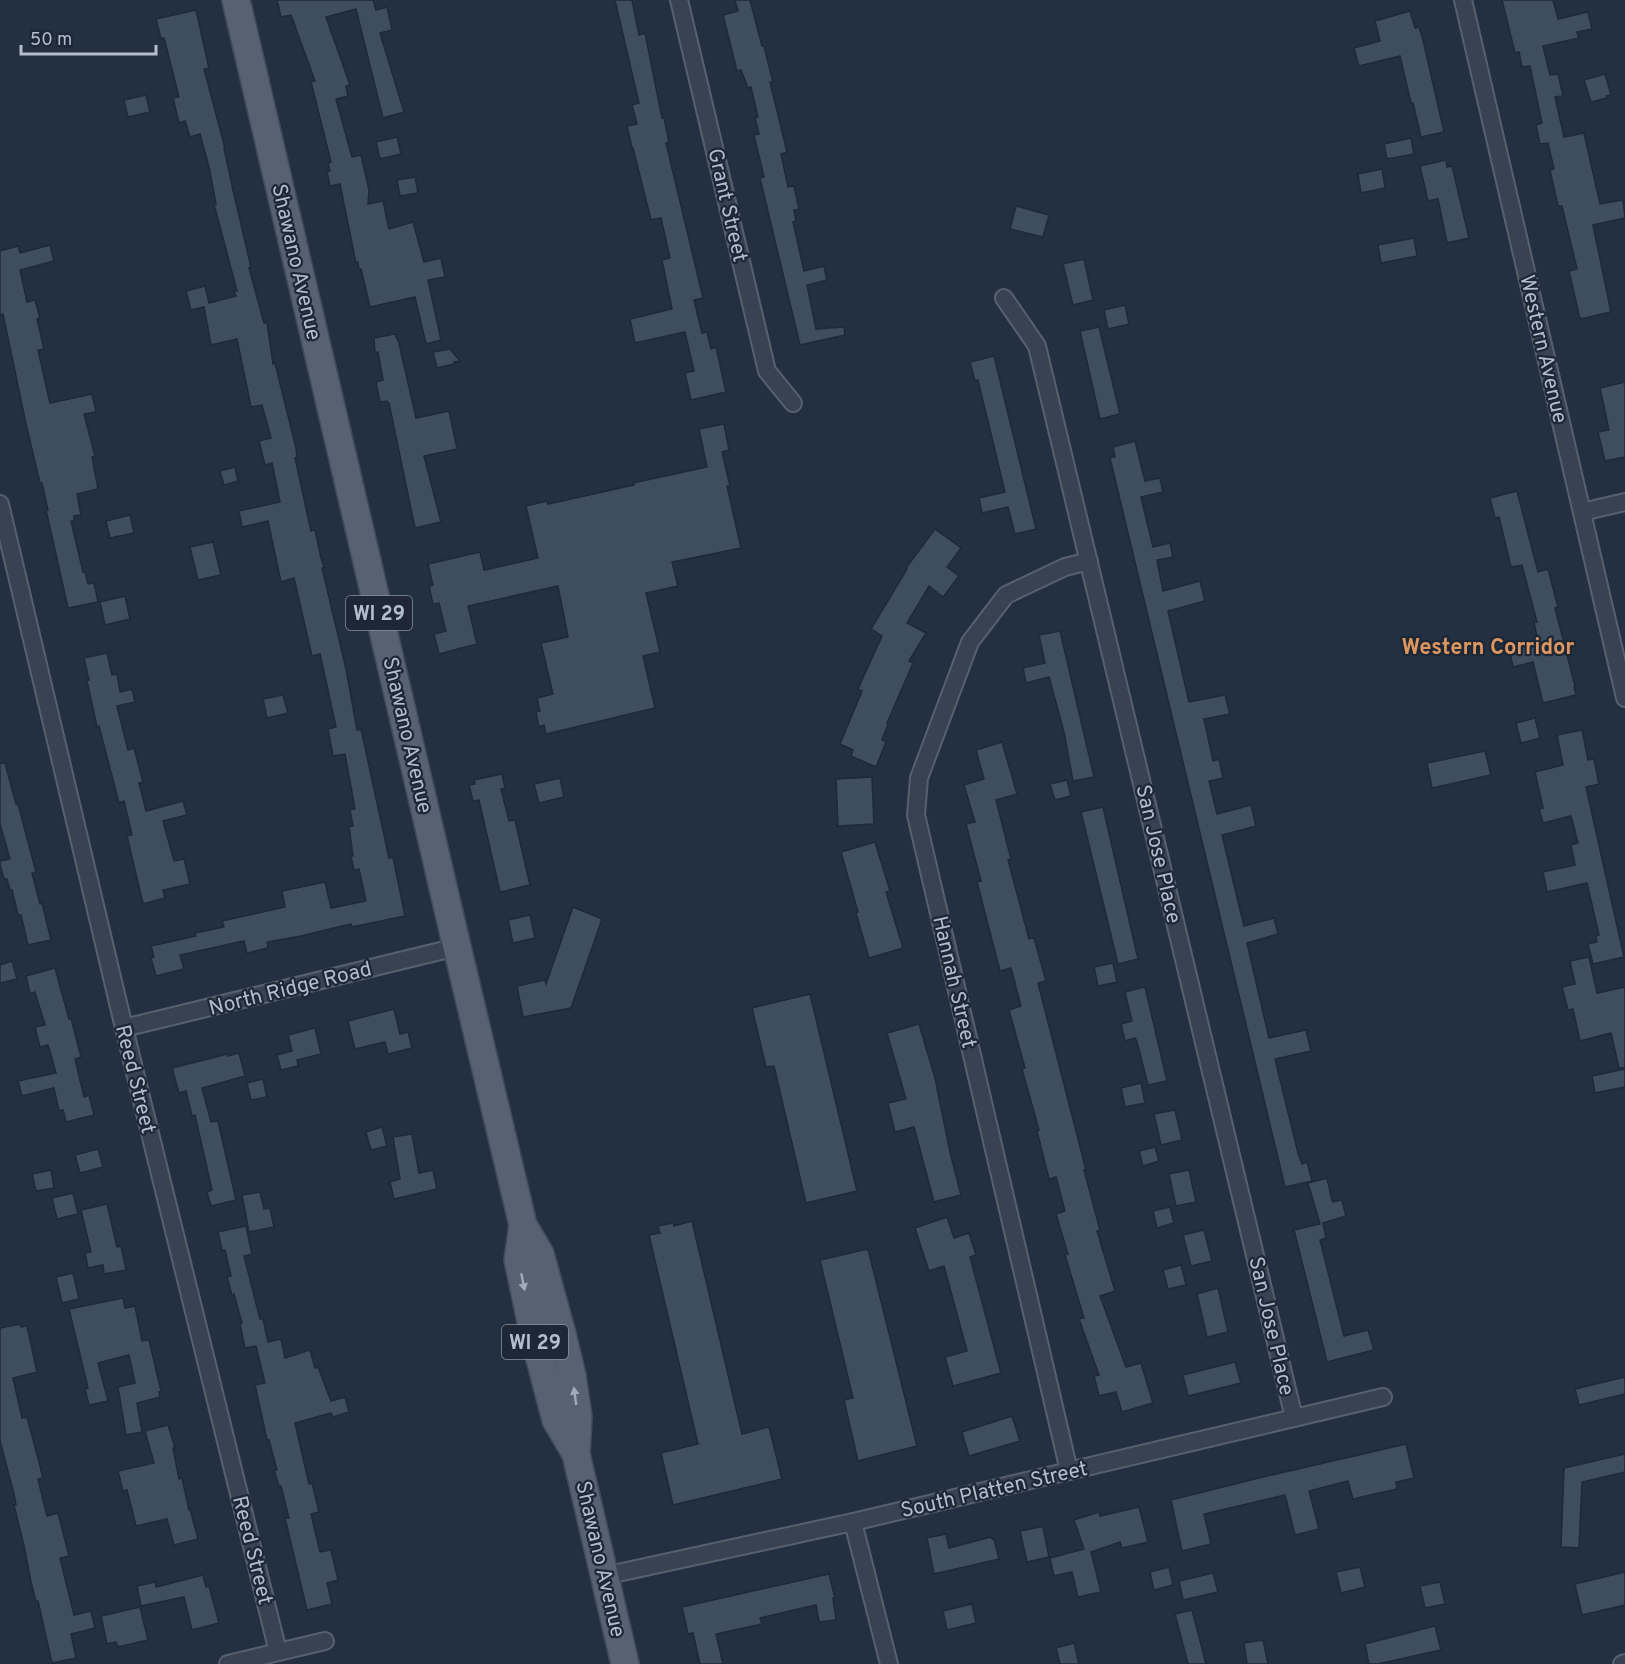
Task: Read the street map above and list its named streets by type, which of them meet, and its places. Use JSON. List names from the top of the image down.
{
  "streets": {
    "main road": ["Shawano Avenue", "WI 29"],
    "street": [
      "Grant Street",
      "Western Avenue",
      "San Jose Place",
      "Hannah Street",
      "North Ridge Road",
      "Reed Street",
      "South Platten Street"
    ]
  },
  "crossings": [
    ["Shawano Avenue", "North Ridge Road"],
    ["Shawano Avenue", "South Platten Street"],
    ["San Jose Place", "Hannah Street"],
    ["San Jose Place", "South Platten Street"],
    ["Hannah Street", "South Platten Street"],
    ["North Ridge Road", "Reed Street"]
  ],
  "districts": ["Western Corridor"],
  "scale_bar": "50 m"
}
